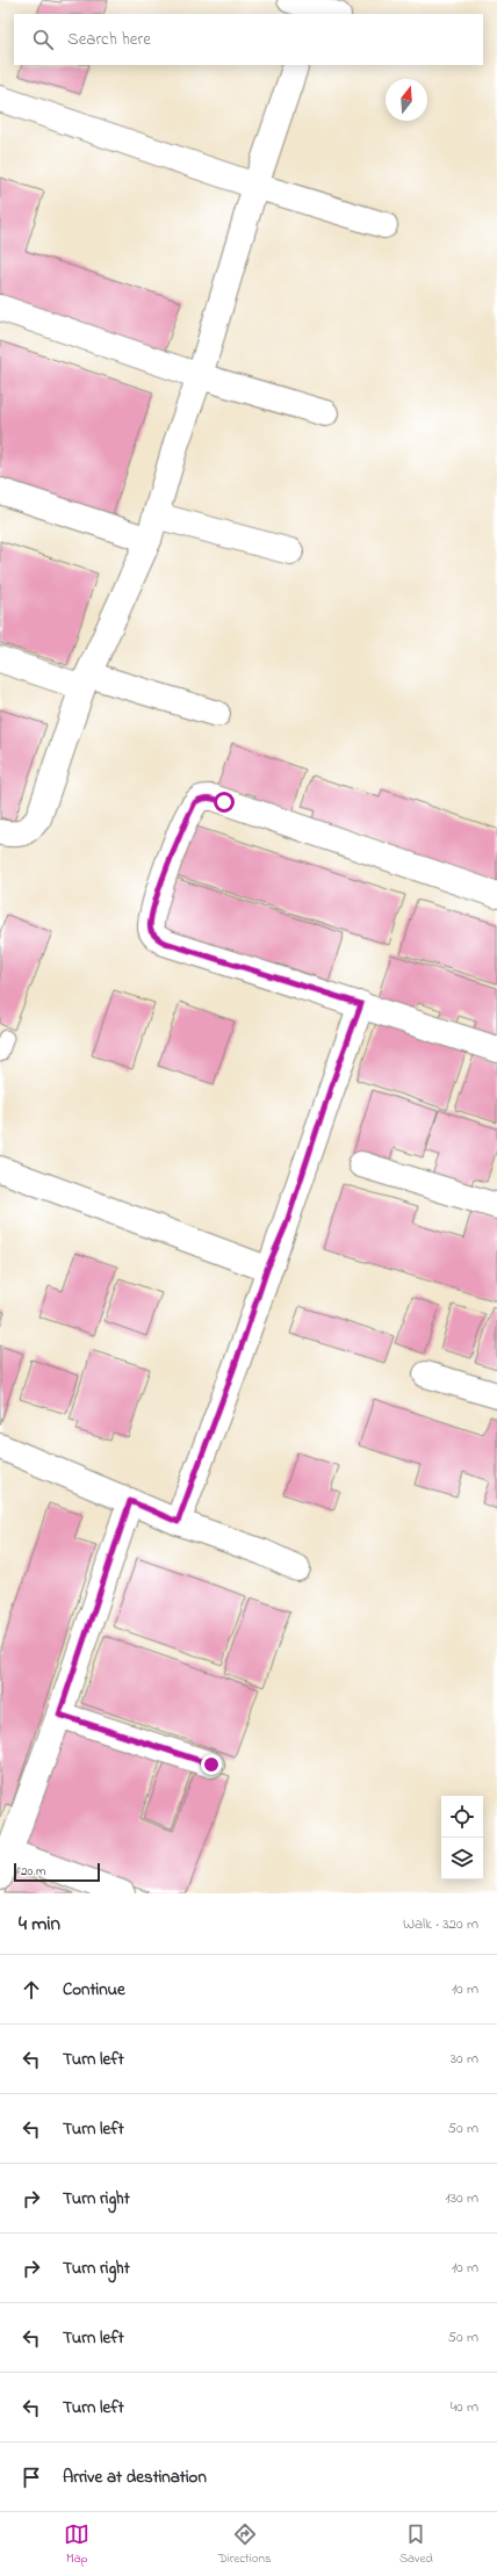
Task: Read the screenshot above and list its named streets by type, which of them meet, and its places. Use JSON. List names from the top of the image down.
{
  "scale_bar": "20 m",
  "north": "top",
  "page": {
    "search": "Search here",
    "scale": "20 m",
    "heading": ["4 min", "Walk · 320 m"],
    "list": [
      ["Continue", "10 m"],
      ["Turn left", "30 m"],
      ["Turn left", "50 m"],
      ["Turn right", "130 m"],
      ["Turn right", "10 m"],
      ["Turn left", "50 m"],
      ["Turn left", "40 m"],
      "Arrive at destination"
    ],
    "nav": ["Map", "Directions", "Saved"]
  }
}
